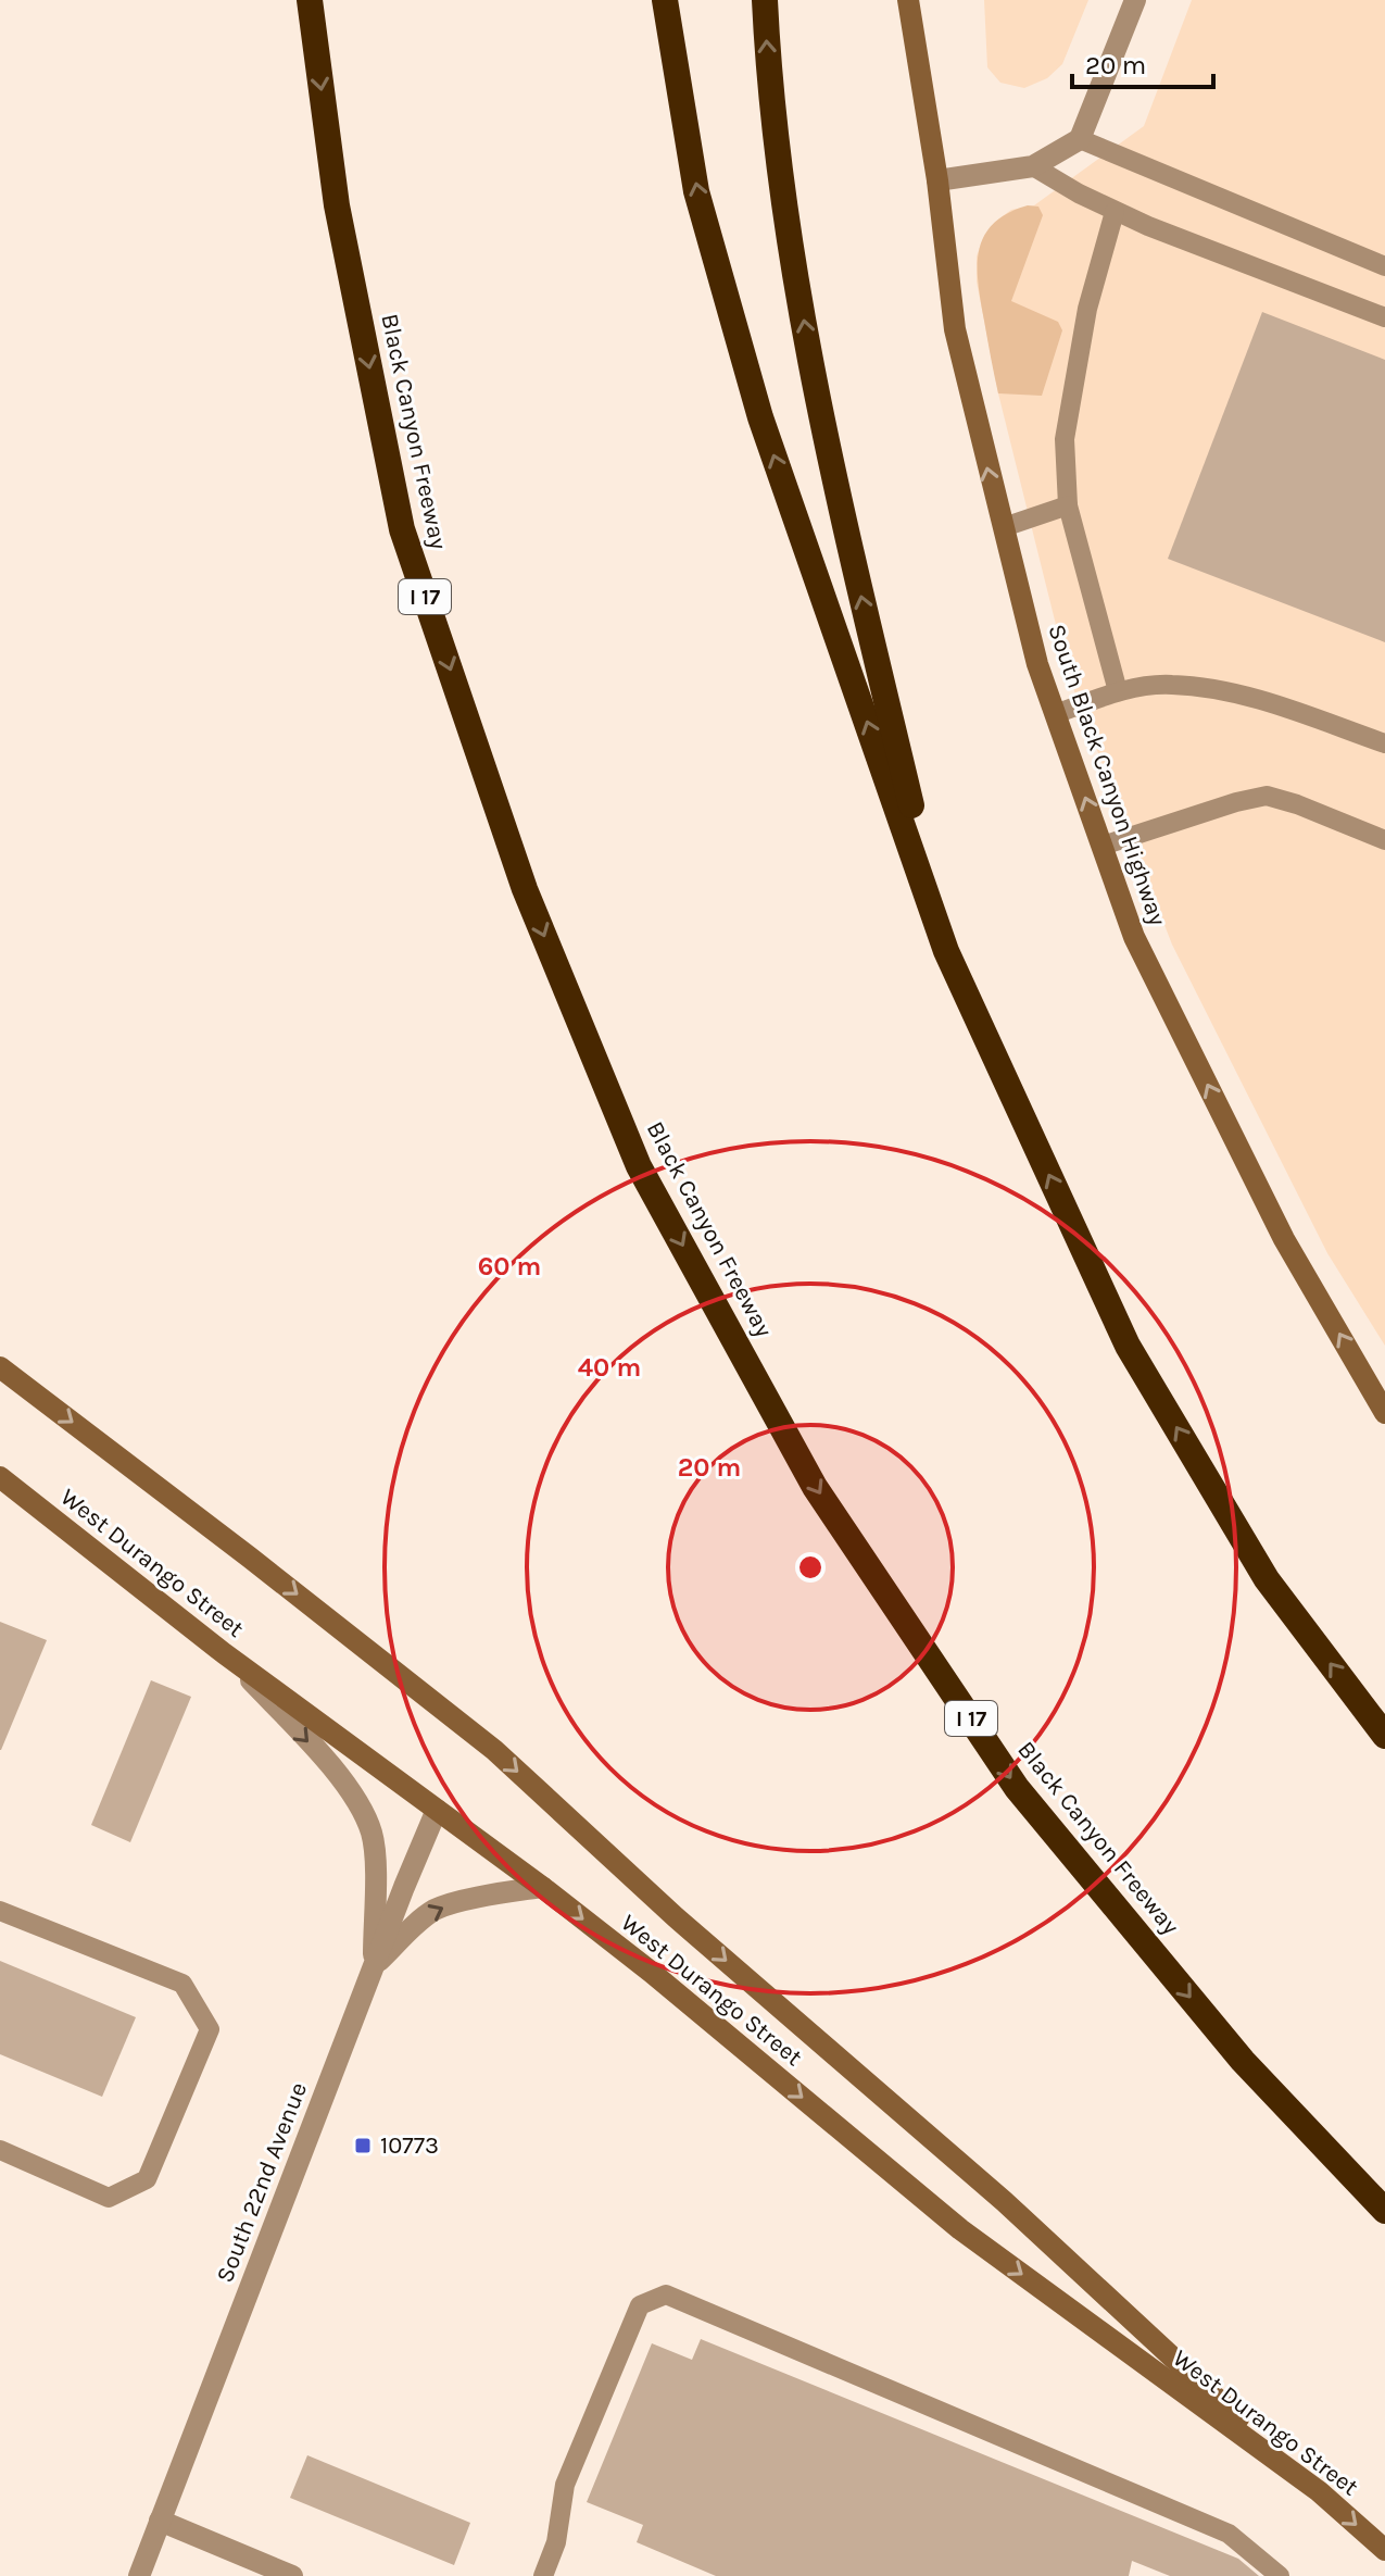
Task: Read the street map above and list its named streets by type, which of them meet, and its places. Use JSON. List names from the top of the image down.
{
  "streets": {
    "highway": ["Black Canyon Freeway", "I 17"],
    "main road": ["South Black Canyon Highway", "West Durango Street"],
    "street": ["South 22nd Avenue"]
  },
  "crossings": [
    ["West Durango Street", "South 22nd Avenue"]
  ],
  "one_way": ["Black Canyon Freeway", "South Black Canyon Highway"],
  "places": {
    "transit": ["10773"]
  },
  "scale_bar": "20 m",
  "rings": ["60 m", "40 m", "20 m"]
}
